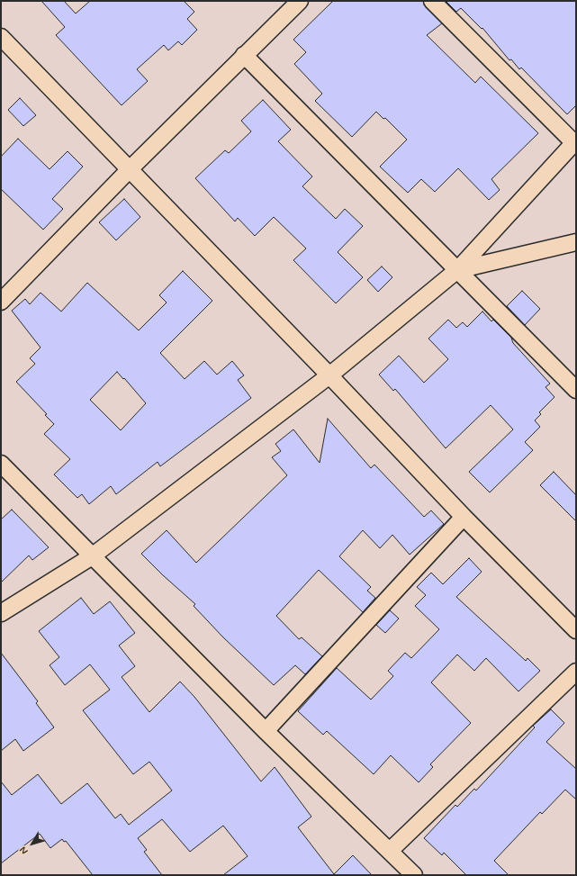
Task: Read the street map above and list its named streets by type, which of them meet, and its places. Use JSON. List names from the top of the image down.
{
  "north": "bottom left"
}
